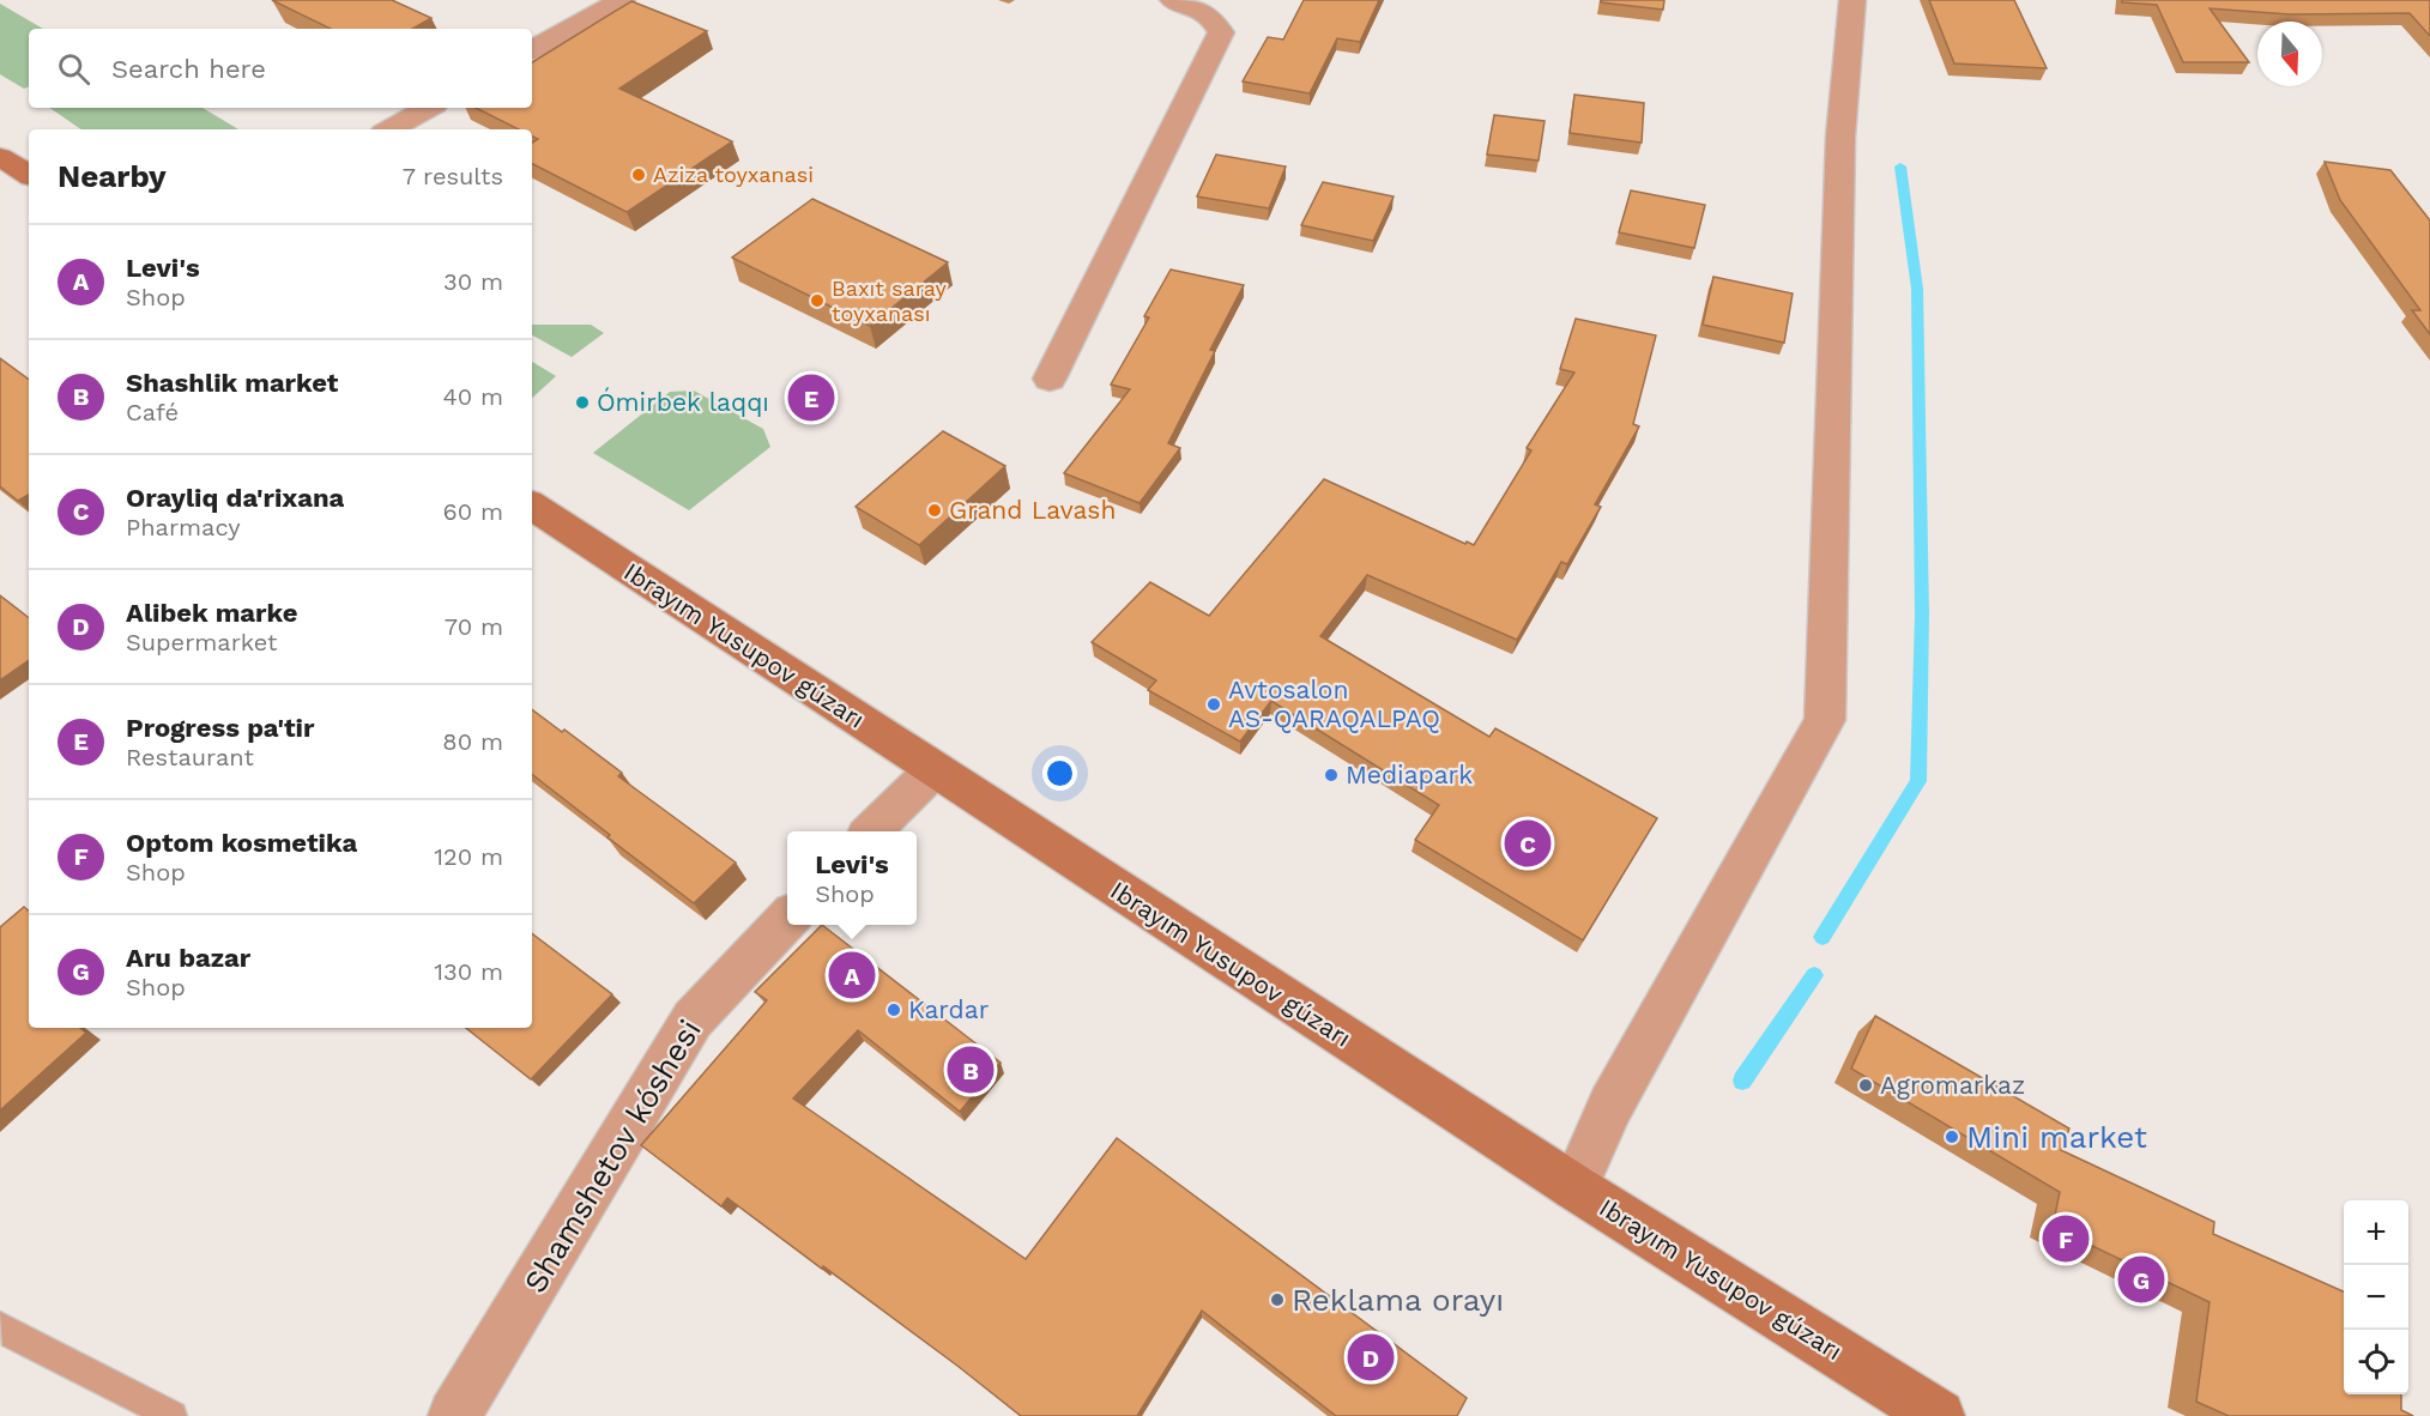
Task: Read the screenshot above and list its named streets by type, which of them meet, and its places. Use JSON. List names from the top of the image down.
{
  "streets": {
    "main road": ["Ibrayım Yusupov gúzarı"],
    "street": ["Shamshetov kóshesi"]
  },
  "places": [
    "Aziza toyxanasi",
    "Baxıt saray toyxanası",
    "Ómirbek laqqı",
    "Grand Lavash",
    "Avtosalon AS-QARAQALPAQ",
    "Mediapark",
    "Kardar",
    "Agromarkaz",
    "Mini market",
    "Reklama orayı"
  ],
  "north": "bottom",
  "page": {
    "search": "Search here",
    "heading": ["Nearby", "7 results"],
    "list": [
      {
        "mark": "A",
        "name": "Levi's",
        "note": "Shop",
        "value": "30 m"
      },
      {
        "mark": "B",
        "name": "Shashlik market",
        "note": "Café",
        "value": "40 m"
      },
      {
        "mark": "C",
        "name": "Orayliq da'rixana",
        "note": "Pharmacy",
        "value": "60 m"
      },
      {
        "mark": "D",
        "name": "Alibek marke",
        "note": "Supermarket",
        "value": "70 m"
      },
      {
        "mark": "E",
        "name": "Progress pa'tir",
        "note": "Restaurant",
        "value": "80 m"
      },
      {
        "mark": "F",
        "name": "Optom kosmetika",
        "note": "Shop",
        "value": "120 m"
      },
      {
        "mark": "G",
        "name": "Aru bazar",
        "note": "Shop",
        "value": "130 m"
      }
    ],
    "pins": [
      "E",
      "C",
      "A",
      "B",
      "F",
      "G",
      "D"
    ],
    "popup": ["Levi's", "Shop"],
    "map_buttons": ["+", "−"]
  }
}
